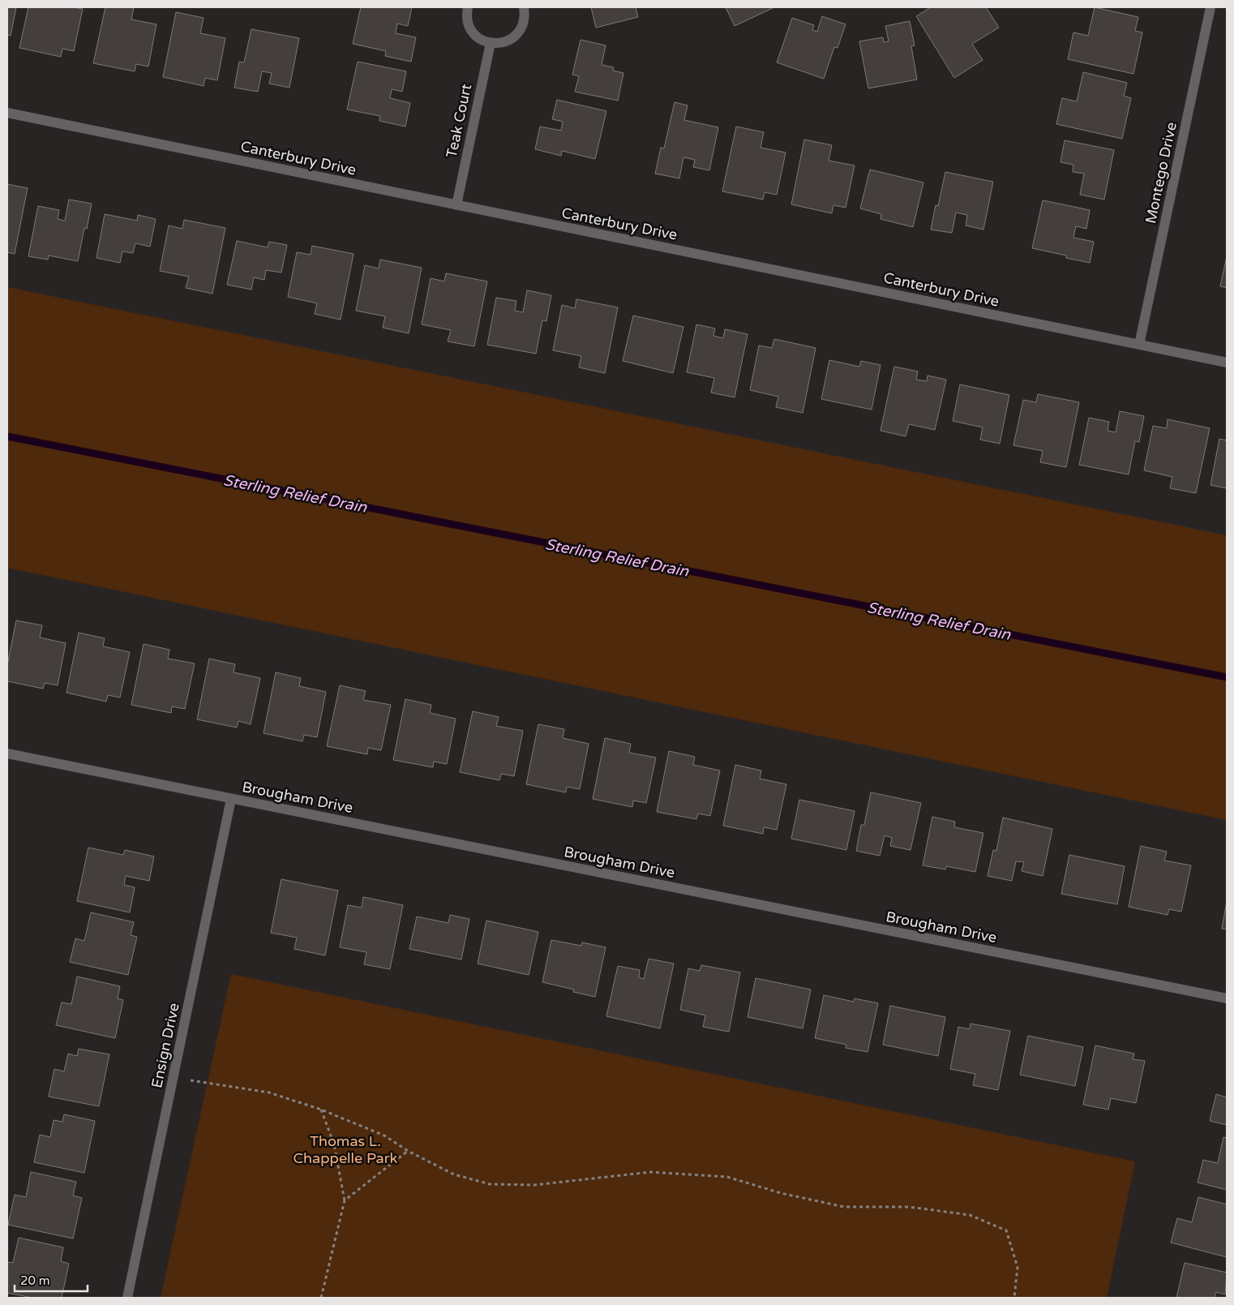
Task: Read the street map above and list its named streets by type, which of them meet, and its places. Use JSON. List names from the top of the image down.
{
  "streets": {
    "street": [
      "Teak Court",
      "Canterbury Drive",
      "Montego Drive",
      "Brougham Drive",
      "Ensign Drive"
    ]
  },
  "crossings": [
    ["Teak Court", "Canterbury Drive"],
    ["Canterbury Drive", "Montego Drive"],
    ["Brougham Drive", "Ensign Drive"]
  ],
  "water": ["Sterling Relief Drain"],
  "parks": ["Thomas L. Chappelle Park"],
  "scale_bar": "20 m"
}
